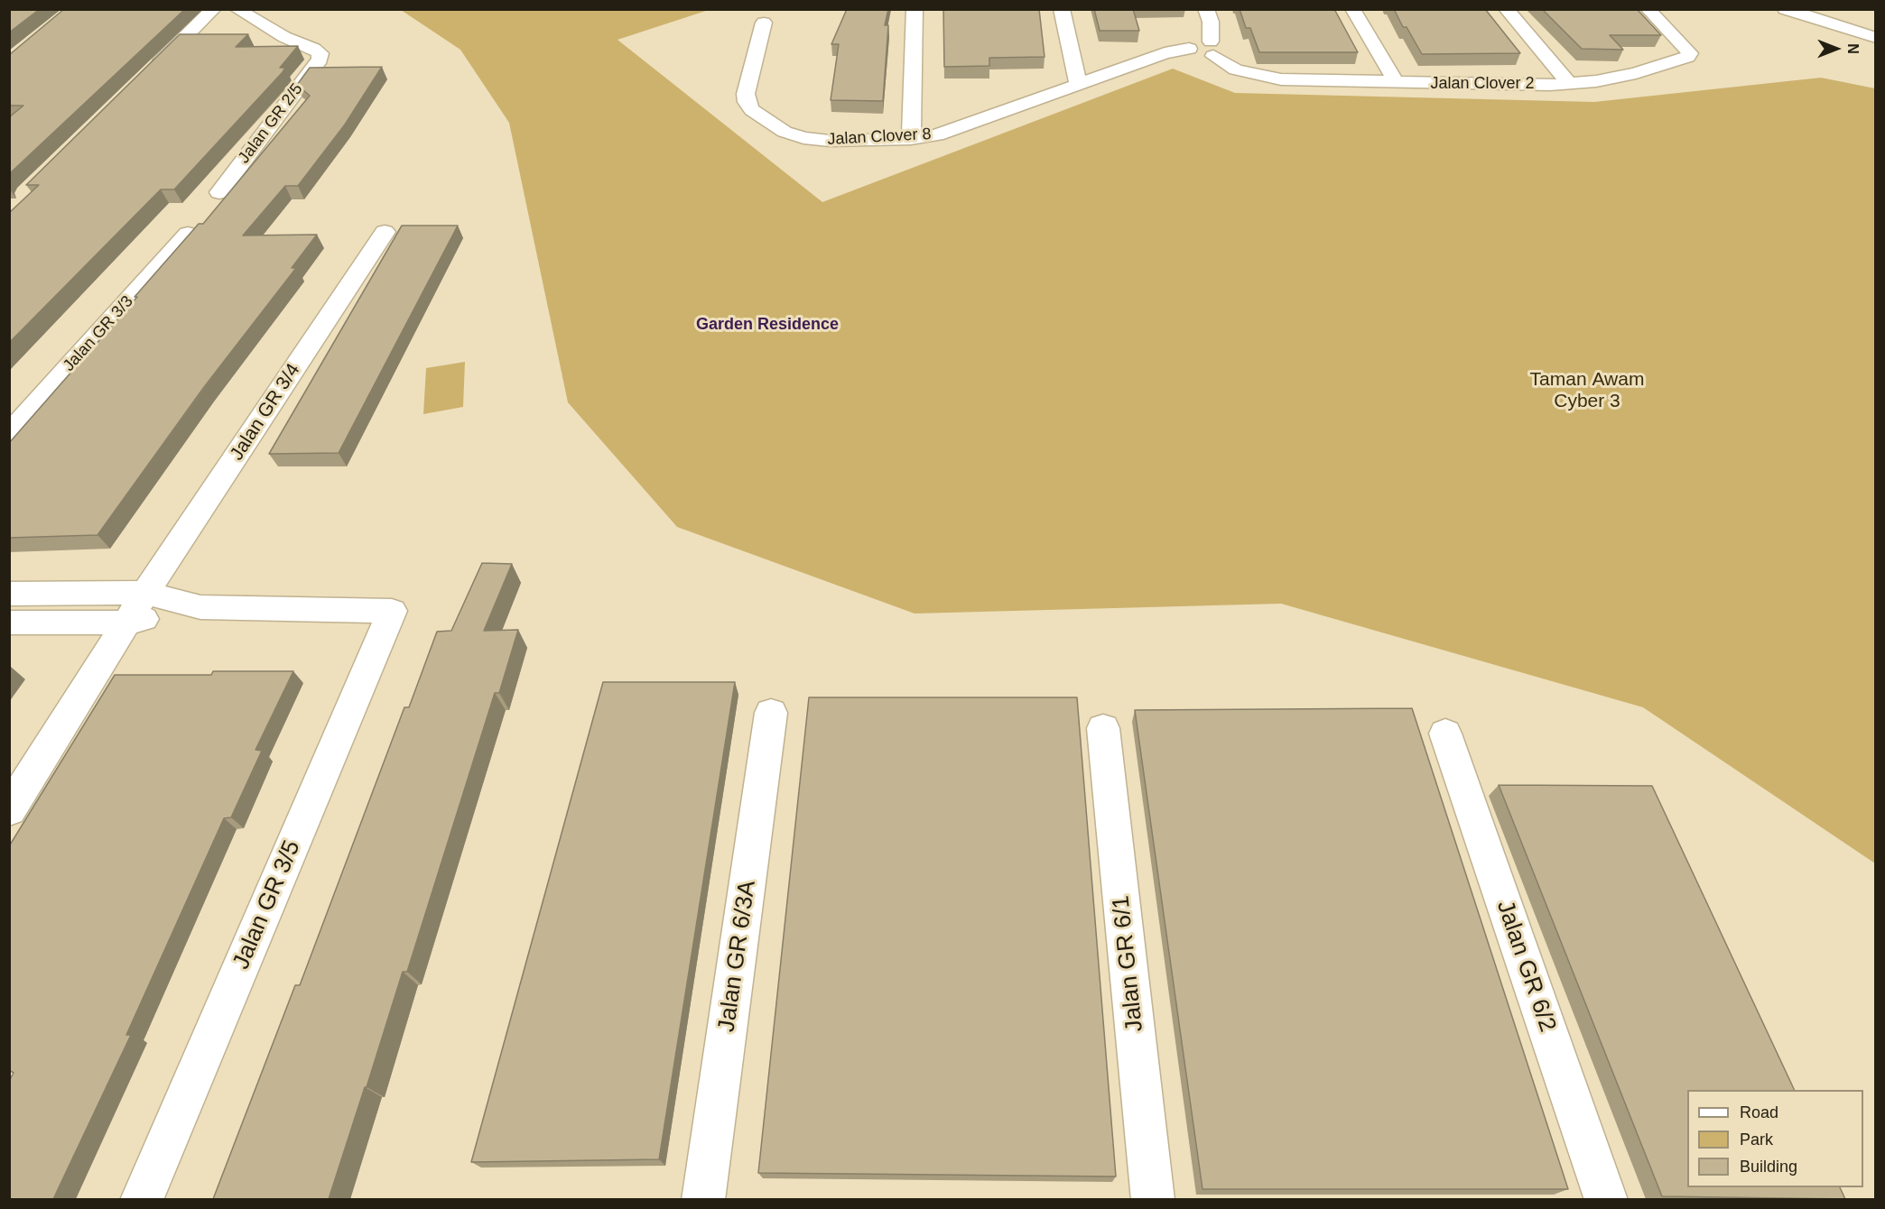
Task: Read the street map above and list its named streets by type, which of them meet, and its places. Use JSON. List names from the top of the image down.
{
  "streets": {
    "street": [
      "Jalan Clover 2",
      "Jalan GR 2/5",
      "Jalan Clover 8",
      "Jalan GR 3/3",
      "Jalan GR 3/4",
      "Jalan GR 3/5",
      "Jalan GR 6/3A",
      "Jalan GR 6/1",
      "Jalan GR 6/2"
    ]
  },
  "crossings": [
    ["Jalan Clover 2", "Jalan Clover 8"]
  ],
  "districts": ["Garden Residence"],
  "parks": ["Taman Awam Cyber 3"],
  "legend": ["Road", "Park", "Building"],
  "north": "right"
}
